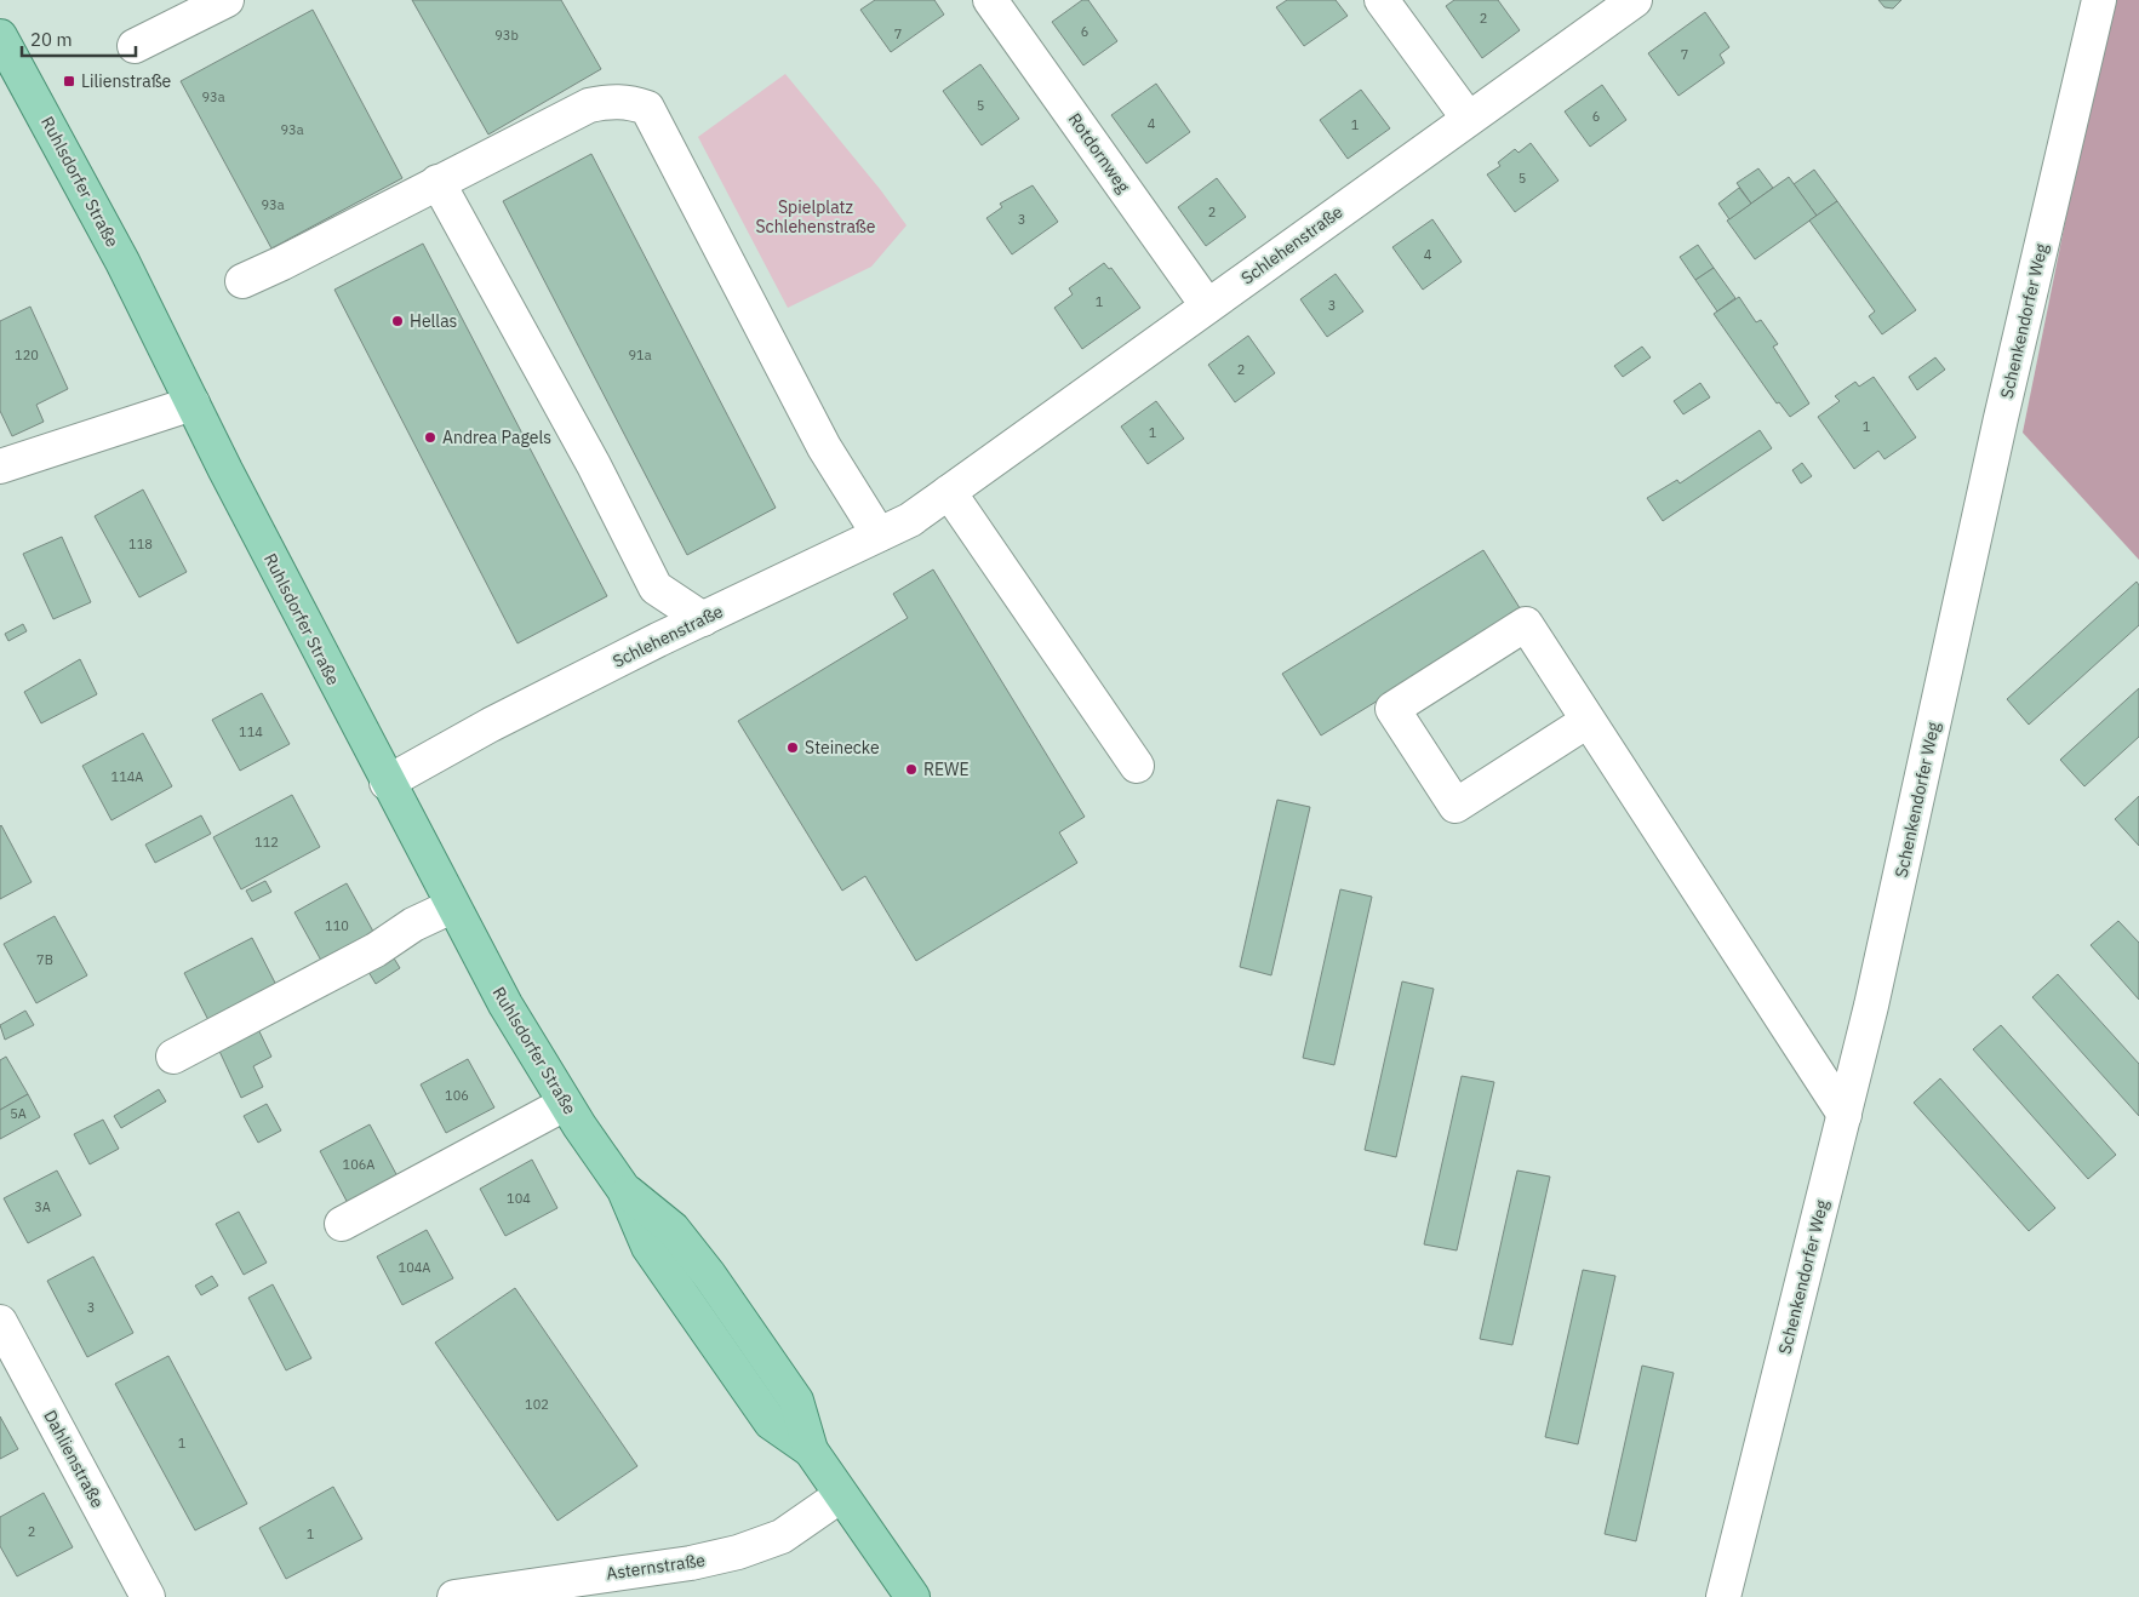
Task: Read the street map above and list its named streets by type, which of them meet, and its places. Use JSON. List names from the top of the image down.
{
  "streets": {
    "main road": ["Ruhlsdorfer Straße"],
    "street": [
      "Rotdornweg",
      "Schlehenstraße",
      "Schenkendorfer Weg",
      "Dahlienstraße",
      "Asternstraße"
    ]
  },
  "crossings": [
    ["Rotdornweg", "Schlehenstraße"],
    ["Ruhlsdorfer Straße", "Schlehenstraße"],
    ["Ruhlsdorfer Straße", "Asternstraße"]
  ],
  "parks": ["Spielplatz Schlehenstraße"],
  "places": {
    "transit": ["Lilienstraße"],
    "other": [
      "Hellas",
      "Andrea Pagels",
      "Steinecke",
      "REWE"
    ]
  },
  "house_numbers": [
    "2",
    "6",
    "7",
    "93b",
    "7",
    "93a",
    "5",
    "6",
    "4",
    "1",
    "93a",
    "5",
    "93a",
    "2",
    "3",
    "4",
    "1",
    "3",
    "120",
    "91a",
    "2",
    "1",
    "1",
    "118",
    "114",
    "114A",
    "112",
    "110",
    "7B",
    "106",
    "5A",
    "106A",
    "104",
    "3A",
    "104A",
    "3",
    "102",
    "1",
    "2",
    "1"
  ],
  "scale_bar": "20 m"
}
